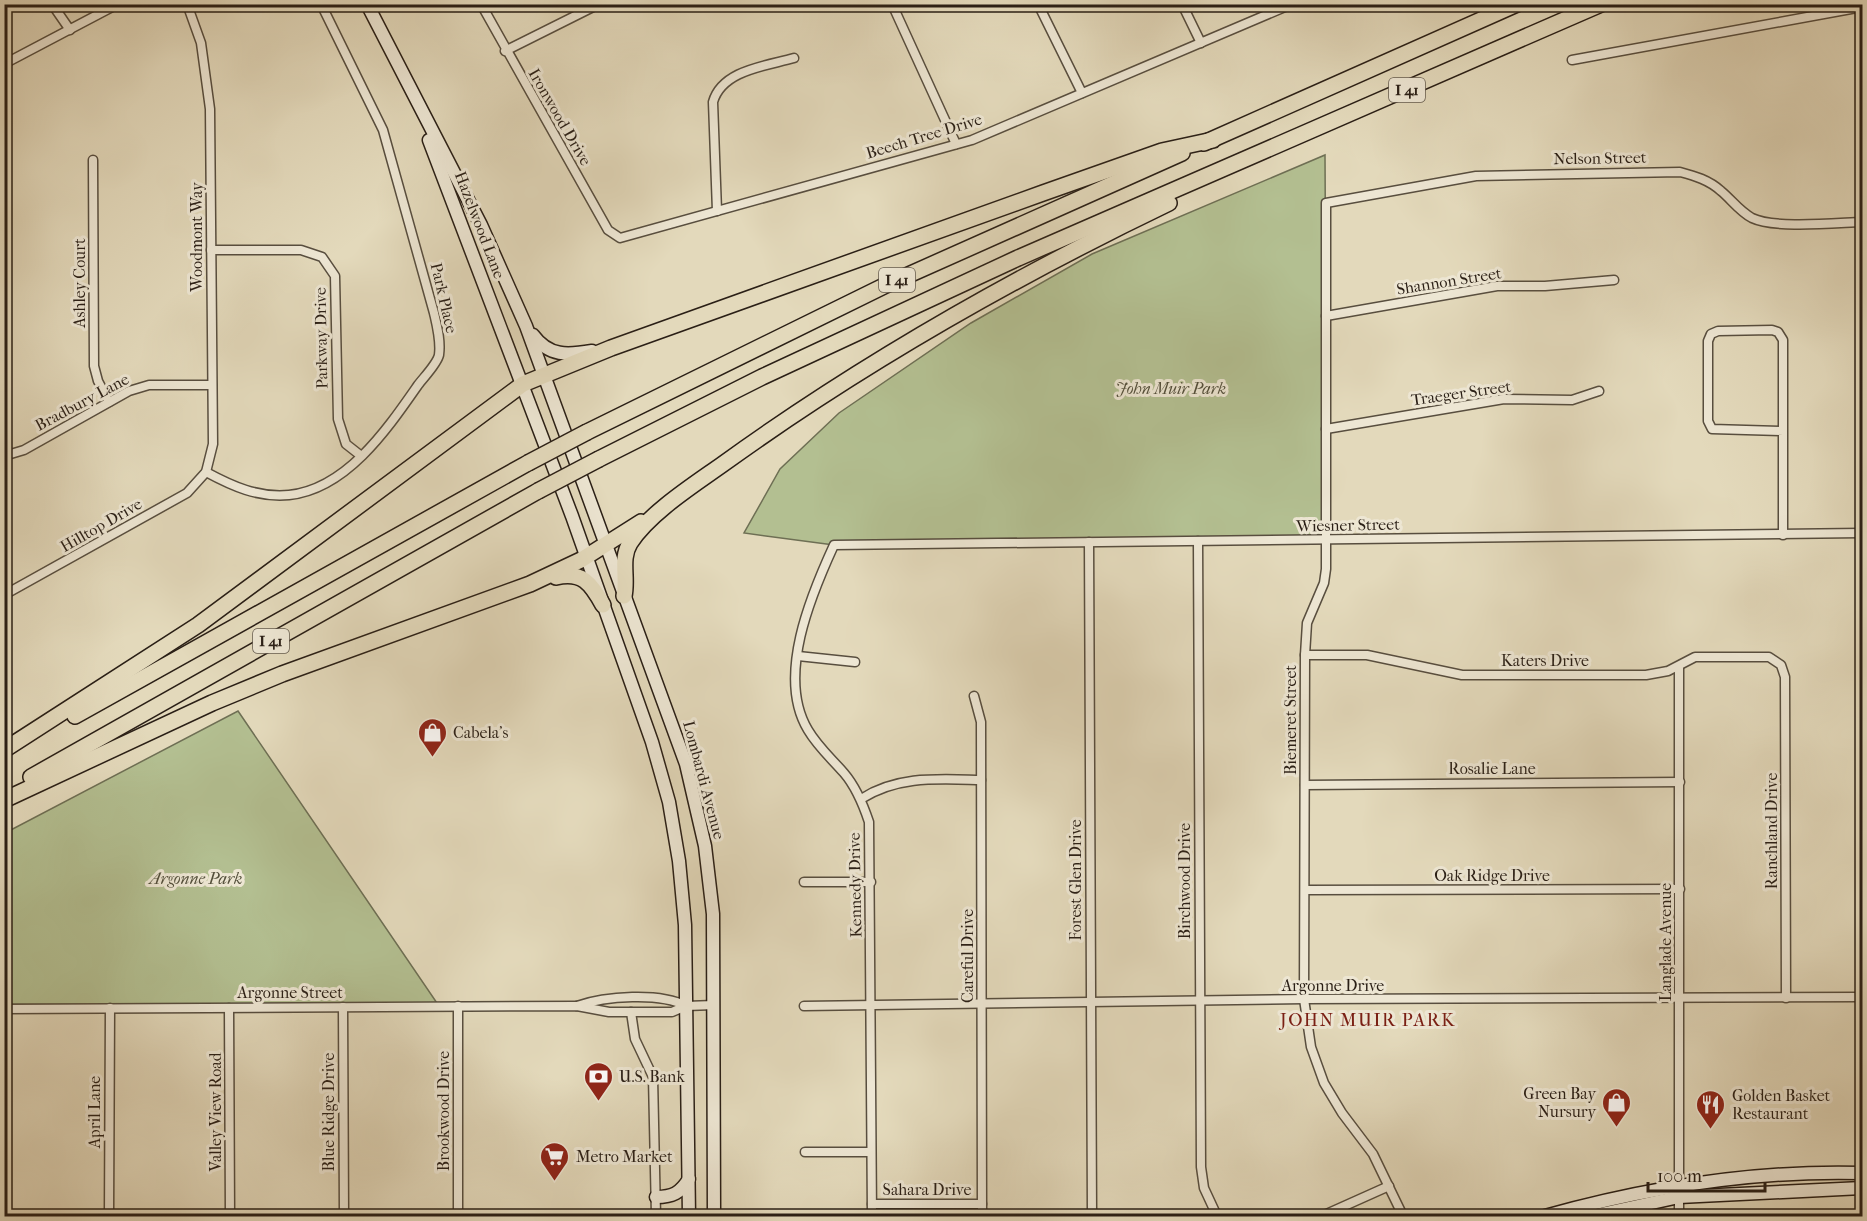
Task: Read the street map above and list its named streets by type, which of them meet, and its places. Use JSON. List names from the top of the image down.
{
  "streets": {
    "highway": ["I 41"],
    "main road": ["Hazelwood Lane", "Lombardi Avenue"],
    "street": [
      "Ironwood Drive",
      "Beech Tree Drive",
      "Nelson Street",
      "Woodmont Way",
      "Shannon Street",
      "Ashley Court",
      "Park Place",
      "Parkway Drive",
      "Traeger Street",
      "Bradbury Lane",
      "Hilltop Drive",
      "Wiesner Street",
      "Katers Drive",
      "Biemeret Street",
      "Rosalie Lane",
      "Ranchland Drive",
      "Oak Ridge Drive",
      "Forest Glen Drive",
      "Birchwood Drive",
      "Kennedy Drive",
      "Langlade Avenue",
      "Careful Drive",
      "Argonne Drive",
      "Argonne Street",
      "Brookwood Drive",
      "April Lane",
      "Valley View Road",
      "Blue Ridge Drive",
      "Sahara Drive"
    ]
  },
  "crossings": [
    ["Ironwood Drive", "Beech Tree Drive"],
    ["Nelson Street", "Biemeret Street"],
    ["Hazelwood Lane", "Lombardi Avenue"],
    ["Woodmont Way", "Park Place"],
    ["Woodmont Way", "Parkway Drive"],
    ["Woodmont Way", "Bradbury Lane"],
    ["Woodmont Way", "Hilltop Drive"],
    ["Shannon Street", "Biemeret Street"],
    ["Ashley Court", "Bradbury Lane"],
    ["Park Place", "Parkway Drive"],
    ["Park Place", "Hilltop Drive"],
    ["Traeger Street", "Biemeret Street"],
    ["Wiesner Street", "Biemeret Street"],
    ["Wiesner Street", "Forest Glen Drive"],
    ["Wiesner Street", "Birchwood Drive"],
    ["Wiesner Street", "Kennedy Drive"],
    ["Katers Drive", "Biemeret Street"],
    ["Katers Drive", "Ranchland Drive"],
    ["Katers Drive", "Langlade Avenue"],
    ["Biemeret Street", "Rosalie Lane"],
    ["Biemeret Street", "Oak Ridge Drive"],
    ["Biemeret Street", "Argonne Drive"],
    ["Rosalie Lane", "Langlade Avenue"],
    ["Lombardi Avenue", "Argonne Street"],
    ["Ranchland Drive", "Argonne Drive"],
    ["Oak Ridge Drive", "Langlade Avenue"],
    ["Forest Glen Drive", "Argonne Drive"],
    ["Birchwood Drive", "Argonne Drive"],
    ["Kennedy Drive", "Argonne Drive"],
    ["Kennedy Drive", "Sahara Drive"],
    ["Langlade Avenue", "Argonne Drive"],
    ["Careful Drive", "Argonne Drive"],
    ["Careful Drive", "Sahara Drive"],
    ["Argonne Street", "Brookwood Drive"],
    ["Argonne Street", "April Lane"],
    ["Argonne Street", "Valley View Road"],
    ["Argonne Street", "Blue Ridge Drive"]
  ],
  "districts": ["JOHN MUIR PARK"],
  "parks": ["John Muir Park", "Argonne Park"],
  "places": {
    "shop": ["Cabela's", "Green Bay Nursury"],
    "bank": ["U.S. Bank"],
    "restaurant": ["Golden Basket Restaurant"],
    "supermarket": ["Metro Market"]
  },
  "scale_bar": "100 m"
}
